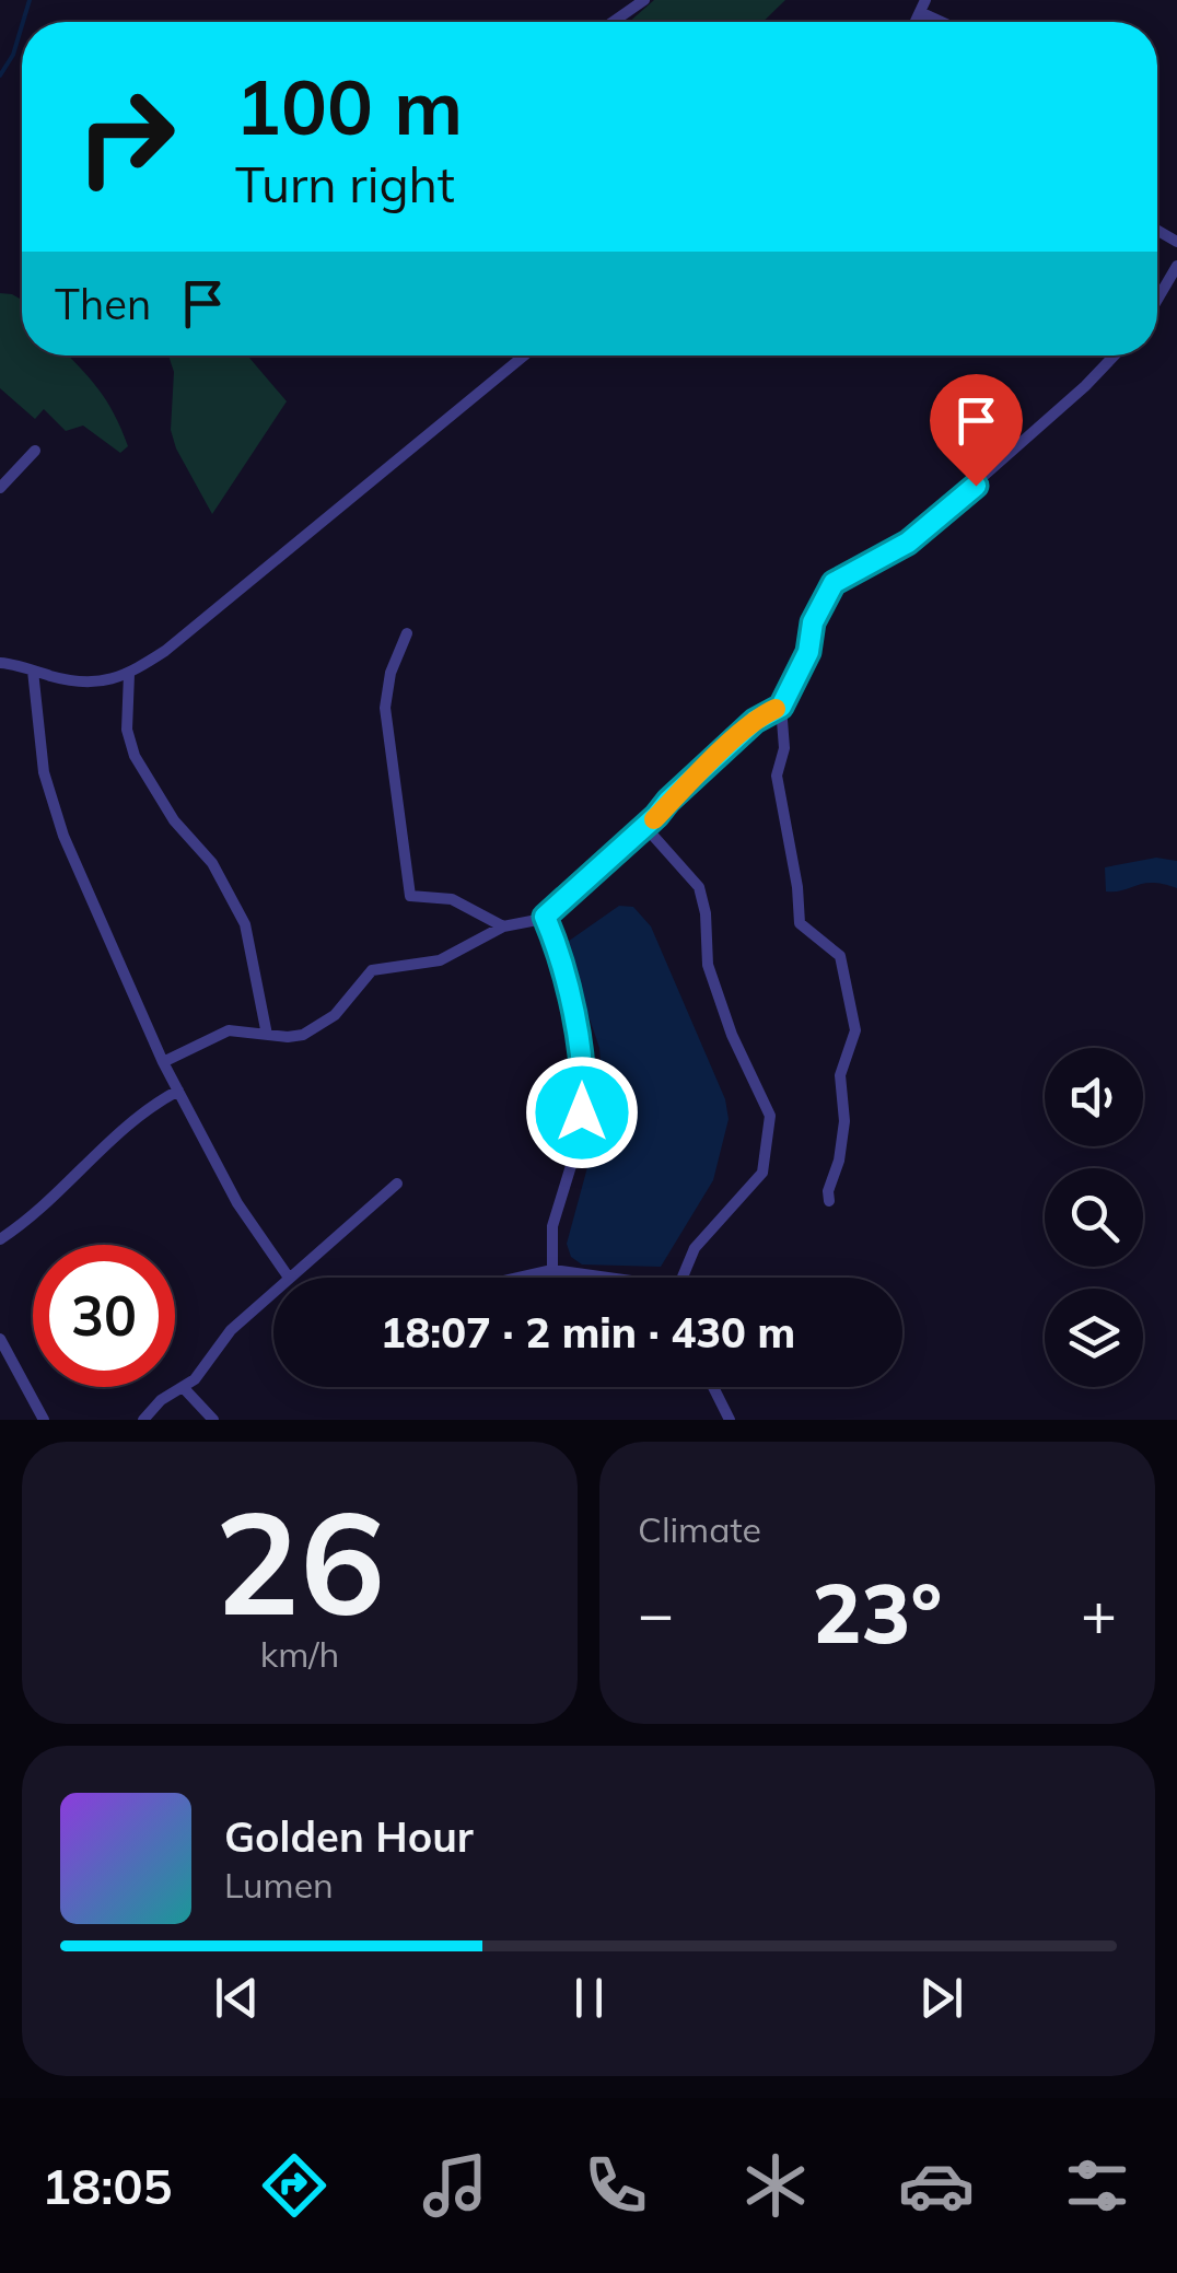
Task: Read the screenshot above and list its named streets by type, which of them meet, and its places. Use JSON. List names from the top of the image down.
{
  "page": {
    "turn": ["100 m", "Turn right"],
    "then": "Then",
    "limit": "30",
    "trip": "18:07 · 2 min · 430 m",
    "tile": [
      ["26", "km/h"],
      "Climate"
    ],
    "heat": ["−", "23°", "+"],
    "song": ["Golden Hour", "Lumen"],
    "tabs": "18:05"
  }
}
